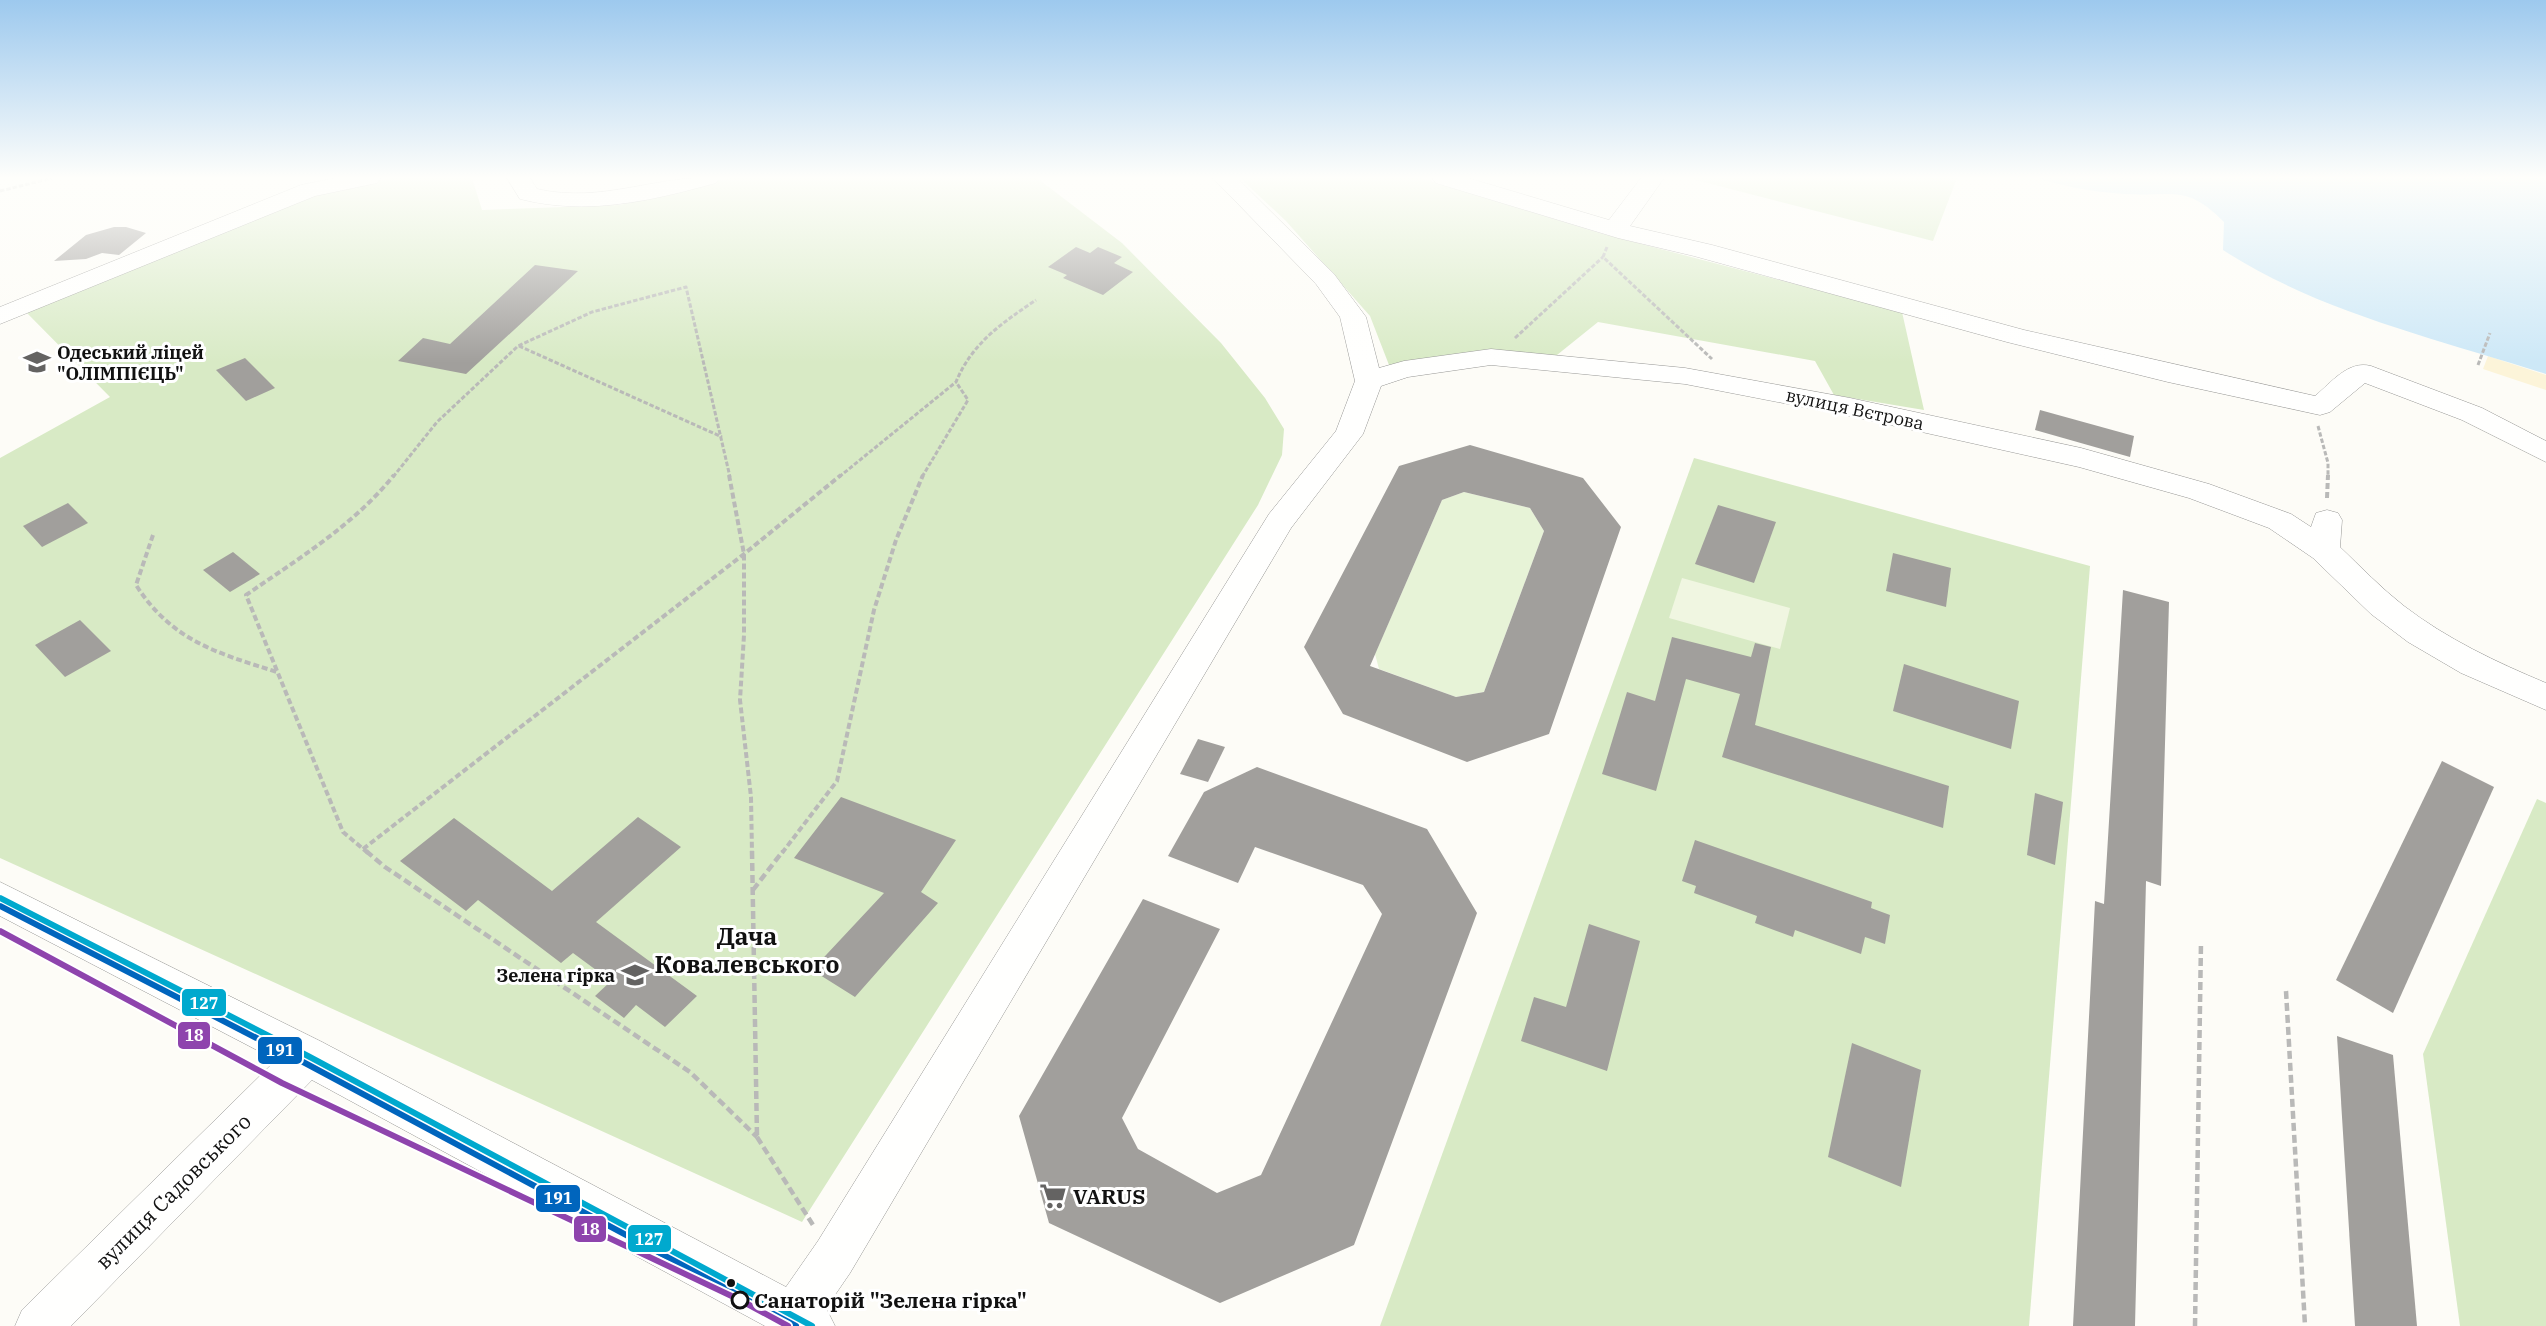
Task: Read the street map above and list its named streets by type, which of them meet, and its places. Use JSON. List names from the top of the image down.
{
  "streets": {
    "street": ["вулиця Вєтрова", "вулиця Садовського"]
  },
  "districts": ["Дача Ковалевського"],
  "places": {
    "school or university": ["Одеський ліцей \"ОЛІМПІЄЦЬ\"", "Зелена гірка"],
    "supermarket": ["VARUS"],
    "other": ["Санаторій \"Зелена гірка\""]
  },
  "lines": ["transit line 127", "transit line 191", "transit line 18"]
}
